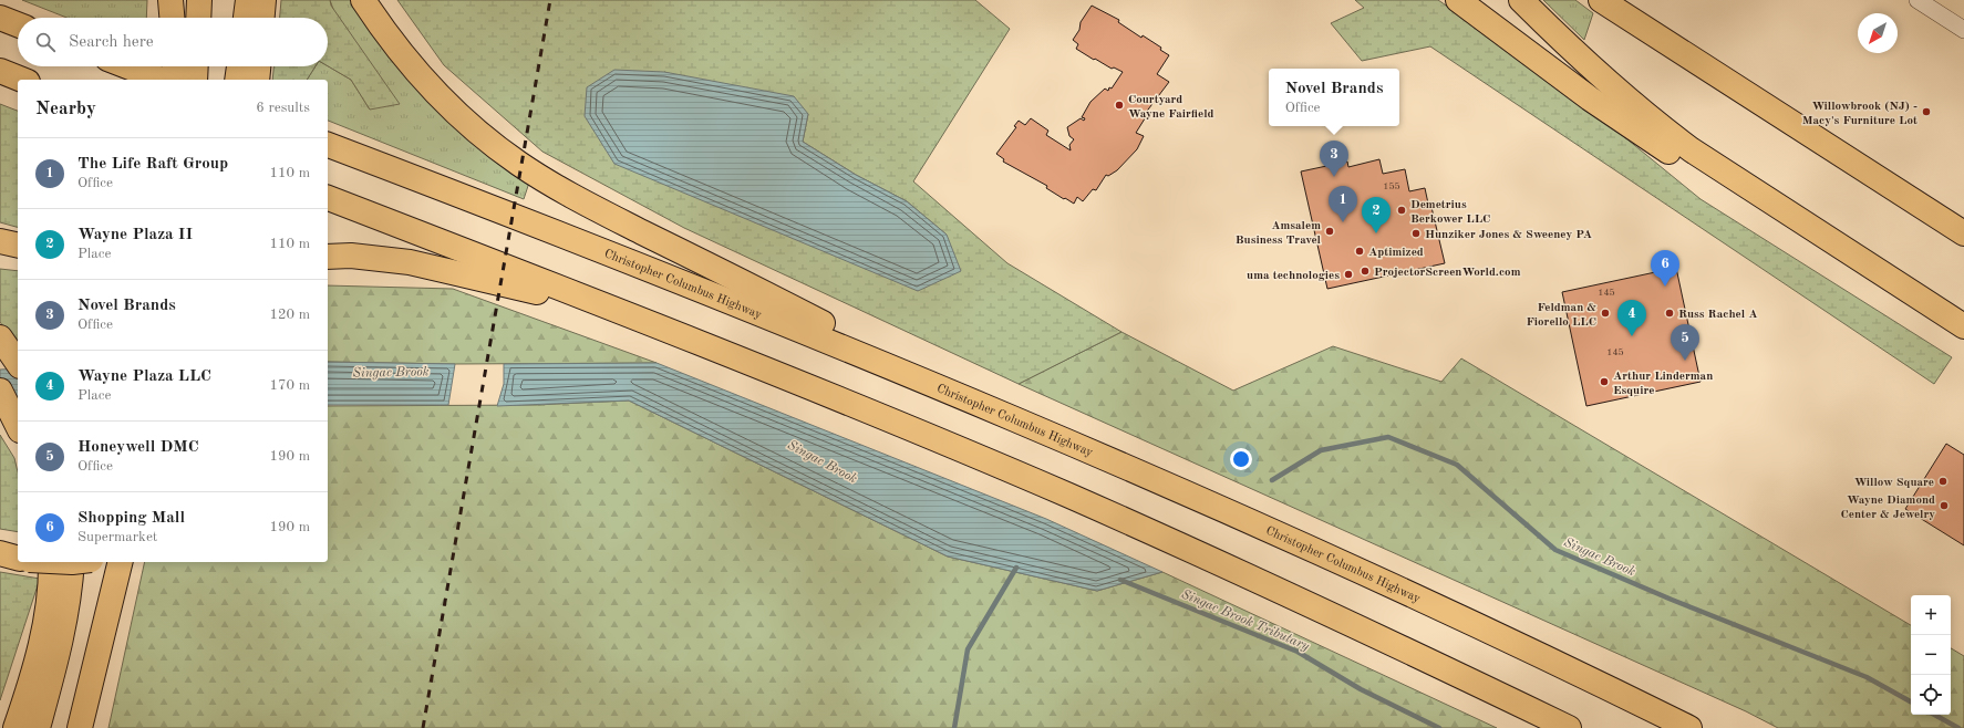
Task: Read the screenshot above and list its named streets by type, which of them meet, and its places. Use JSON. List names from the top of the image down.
{
  "streets": {
    "main road": ["Christopher Columbus Highway"]
  },
  "water": ["Singac Brook", "Singac Brook Tributary"],
  "places": [
    "Courtyard Wayne Fairfield",
    "Willowbrook (NJ) - Macy's Furniture Lot",
    "Demetrius Berkower LLC",
    "Amsalem Business Travel",
    "Hunziker Jones & Sweeney PA",
    "Aptimized",
    "ProjectorScreenWorld.com",
    "uma technologies",
    "Feldman & Fiorello LLC",
    "Russ Rachel A",
    "Arthur Linderman Esquire",
    "Willow Square",
    "Wayne Diamond Center & Jewelry"
  ],
  "house_numbers": ["155", "145", "145"],
  "north": "bottom left",
  "page": {
    "search": "Search here",
    "popup": ["Novel Brands", "Office"],
    "heading": ["Nearby", "6 results"],
    "list": [
      {
        "mark": "1",
        "name": "The Life Raft Group",
        "note": "Office",
        "value": "110 m"
      },
      {
        "mark": "2",
        "name": "Wayne Plaza II",
        "note": "Place",
        "value": "110 m"
      },
      {
        "mark": "3",
        "name": "Novel Brands",
        "note": "Office",
        "value": "120 m"
      },
      {
        "mark": "4",
        "name": "Wayne Plaza LLC",
        "note": "Place",
        "value": "170 m"
      },
      {
        "mark": "5",
        "name": "Honeywell DMC",
        "note": "Office",
        "value": "190 m"
      },
      {
        "mark": "6",
        "name": "Shopping Mall",
        "note": "Supermarket",
        "value": "190 m"
      }
    ],
    "pins": [
      "3",
      "1",
      "2",
      "6",
      "4",
      "5"
    ],
    "map_buttons": ["+", "−"]
  }
}
